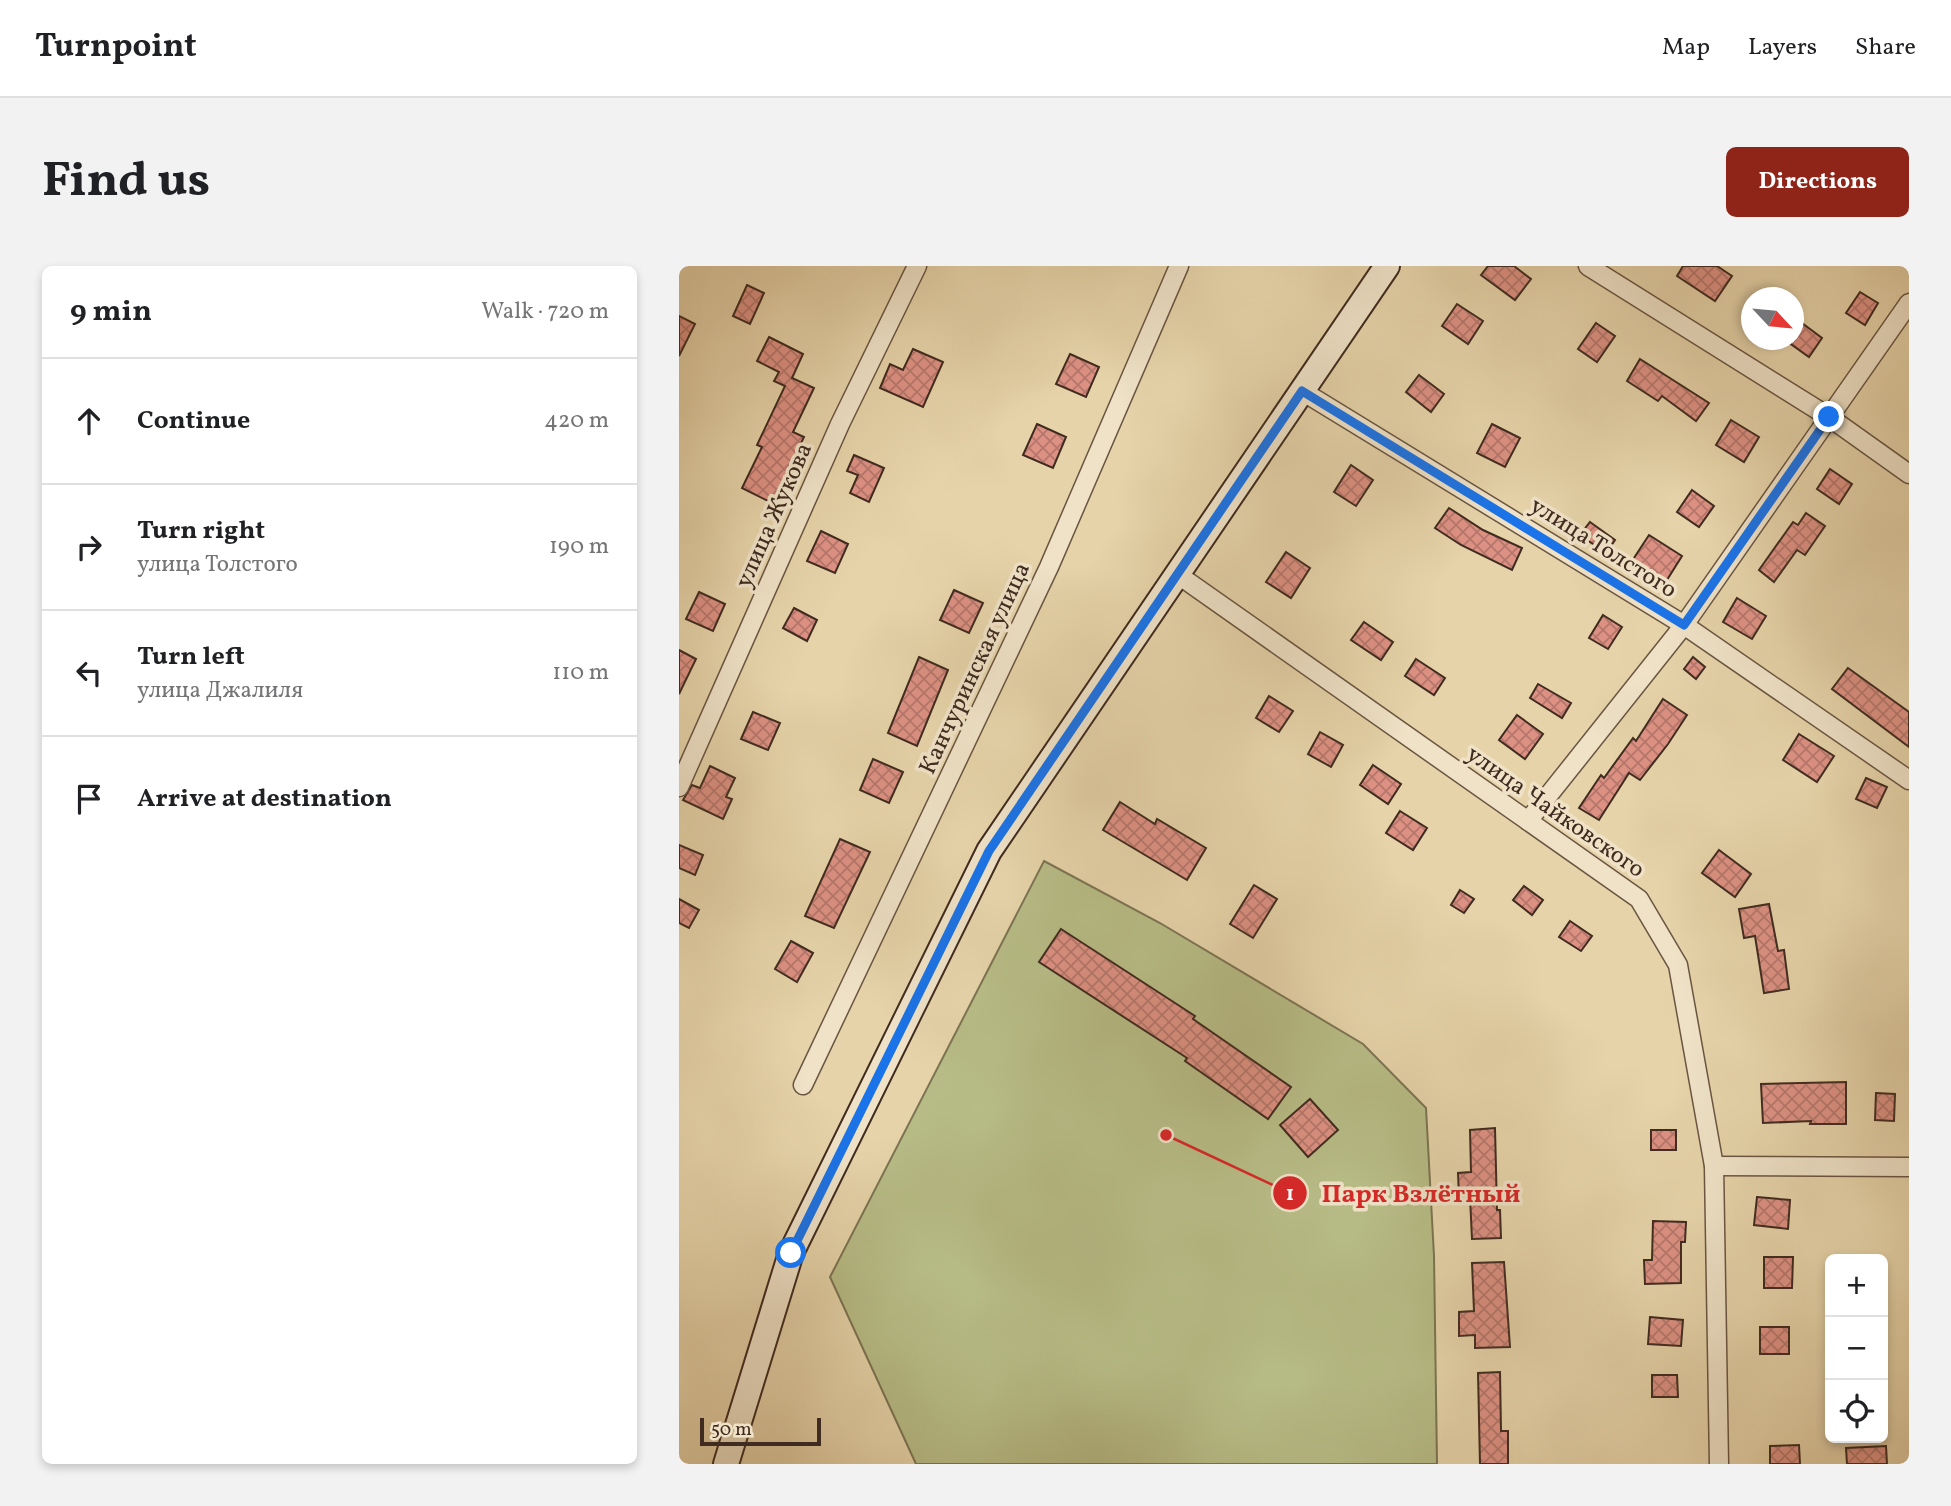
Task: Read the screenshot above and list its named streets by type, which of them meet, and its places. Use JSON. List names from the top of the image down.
{
  "streets": {
    "street": [
      "улица Жукова",
      "улица Толстого",
      "Канчуринская улица",
      "улица Чайковского"
    ]
  },
  "places": ["Парк Взлётный"],
  "scale_bar": "50 m",
  "north": "bottom right",
  "page": {
    "header": "Turnpoint",
    "nav": ["Map", "Layers", "Share"],
    "buttons": "Directions",
    "title": "Find us",
    "heading": ["9 min", "Walk · 720 m"],
    "list": [
      ["Continue", "420 m"],
      ["Turn right", "улица Толстого", "190 m"],
      ["Turn left", "улица Джалиля", "110 m"],
      "Arrive at destination"
    ],
    "map_buttons": ["+", "−"],
    "scale": "50 m"
  }
}
